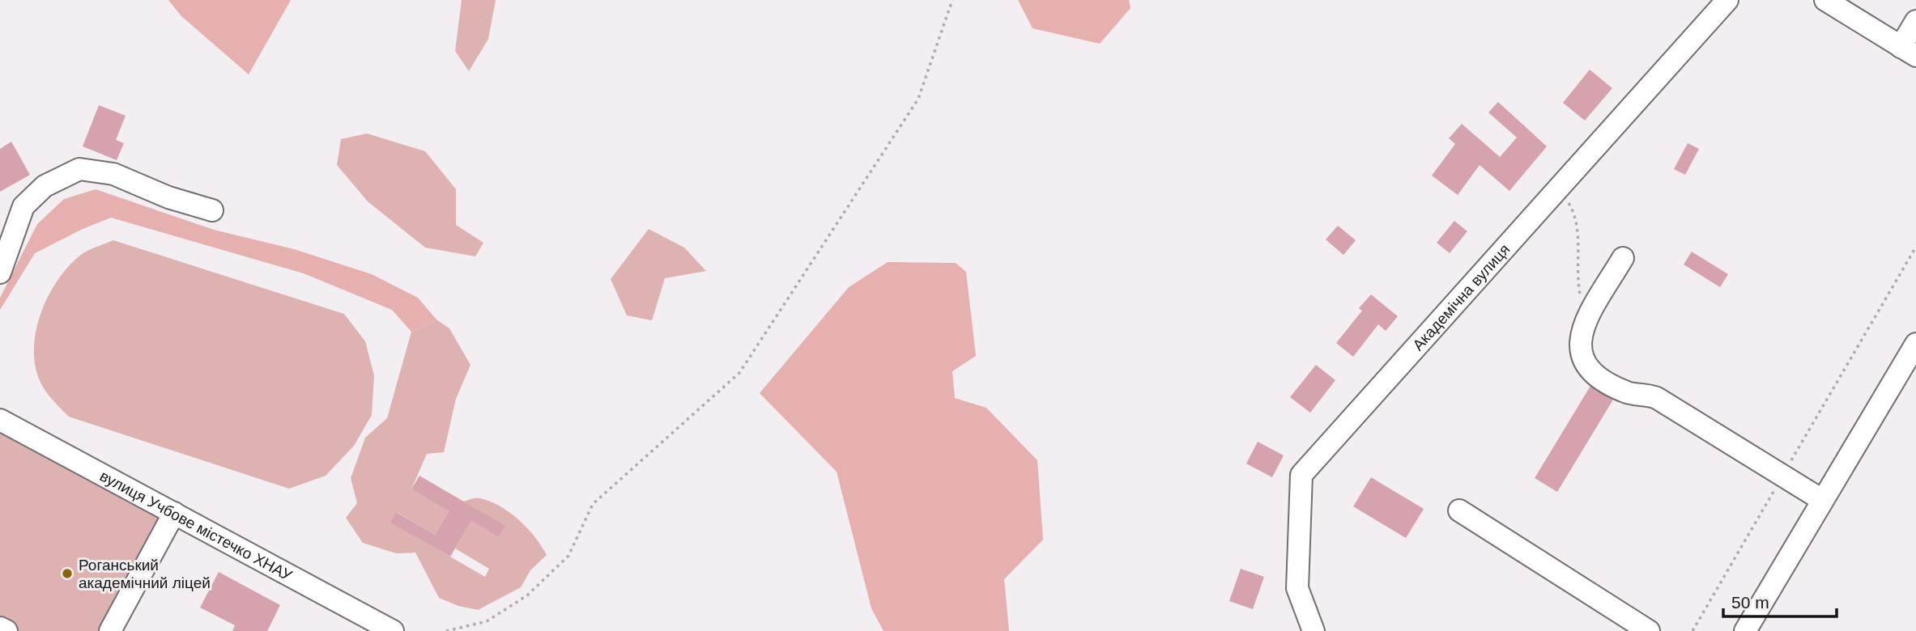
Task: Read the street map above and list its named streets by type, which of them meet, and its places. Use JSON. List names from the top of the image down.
{
  "streets": {
    "street": ["Академічна вулиця", "вулиця Учбове містечко ХНАУ"]
  },
  "places": ["Роганський академічний ліцей"],
  "scale_bar": "50 m"
}
